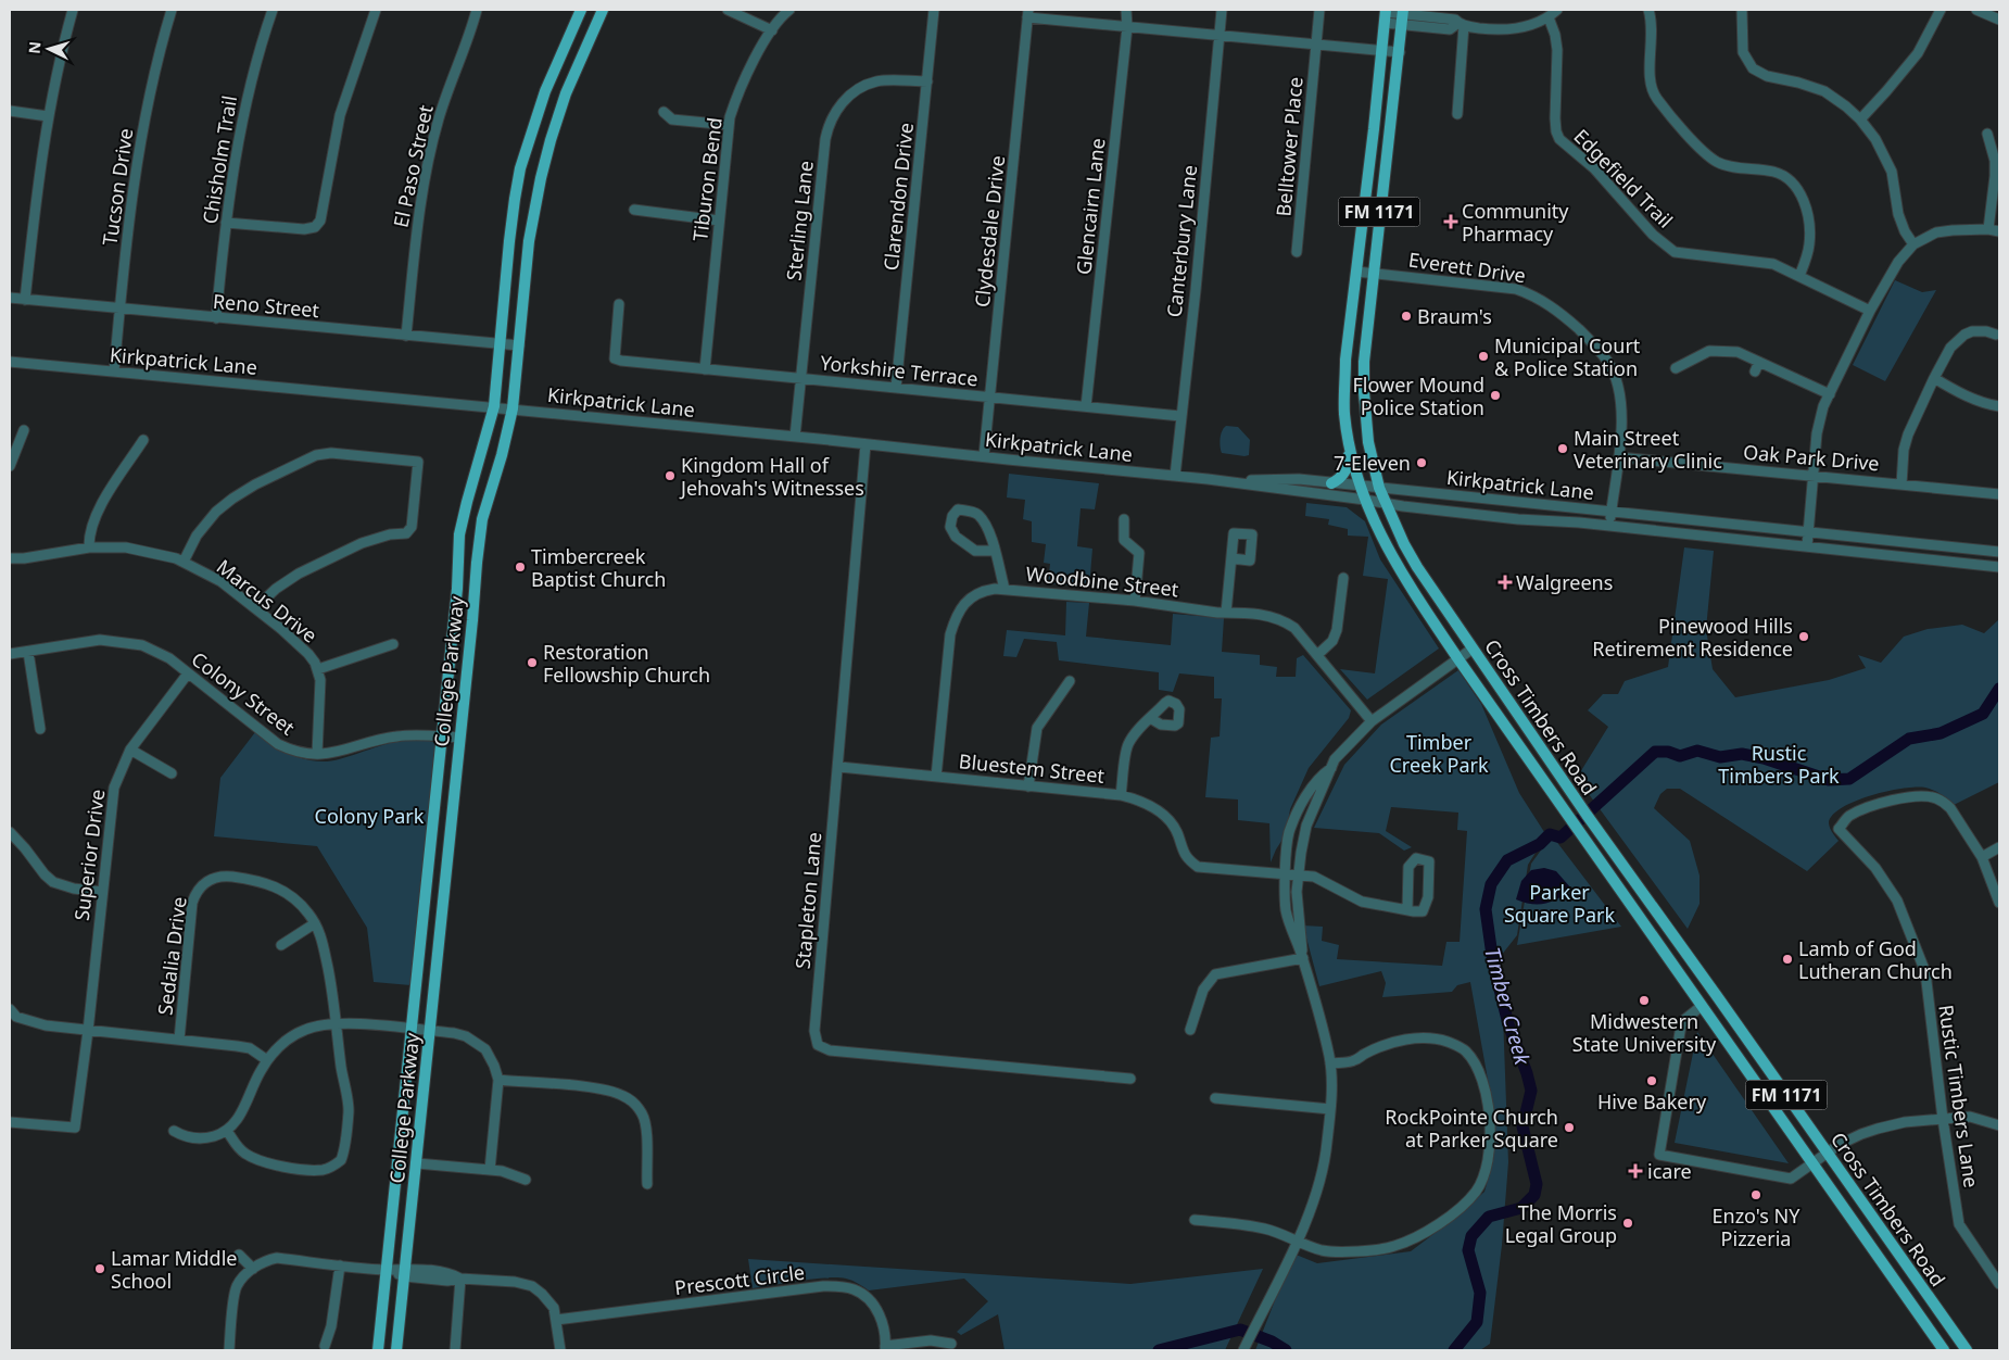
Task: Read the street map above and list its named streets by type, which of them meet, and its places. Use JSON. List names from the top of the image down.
{
  "streets": {
    "main road": ["FM 1171", "College Parkway", "Cross Timbers Road"],
    "street": [
      "Belltower Place",
      "Chisholm Trail",
      "El Paso Street",
      "Edgefield Trail",
      "Tiburon Bend",
      "Tucson Drive",
      "Clarendon Drive",
      "Glencairn Lane",
      "Sterling Lane",
      "Clydesdale Drive",
      "Canterbury Lane",
      "Everett Drive",
      "Reno Street",
      "Kirkpatrick Lane",
      "Yorkshire Terrace",
      "Oak Park Drive",
      "Woodbine Street",
      "Marcus Drive",
      "Colony Street",
      "Bluestem Street",
      "Superior Drive",
      "Stapleton Lane",
      "Sedalia Drive",
      "Rustic Timbers Lane",
      "Prescott Circle"
    ]
  },
  "crossings": [
    ["Chisholm Trail", "Reno Street"],
    ["El Paso Street", "Reno Street"],
    ["Tiburon Bend", "Yorkshire Terrace"],
    ["Tucson Drive", "Reno Street"],
    ["Tucson Drive", "Kirkpatrick Lane"],
    ["Clarendon Drive", "Sterling Lane"],
    ["Clarendon Drive", "Yorkshire Terrace"],
    ["Glencairn Lane", "Yorkshire Terrace"],
    ["Sterling Lane", "Kirkpatrick Lane"],
    ["Sterling Lane", "Yorkshire Terrace"],
    ["Clydesdale Drive", "Kirkpatrick Lane"],
    ["Clydesdale Drive", "Yorkshire Terrace"],
    ["Canterbury Lane", "Kirkpatrick Lane"],
    ["Canterbury Lane", "Yorkshire Terrace"],
    ["Everett Drive", "Kirkpatrick Lane"],
    ["Everett Drive", "Oak Park Drive"],
    ["Everett Drive", "Cross Timbers Road"],
    ["Reno Street", "College Parkway"],
    ["Kirkpatrick Lane", "College Parkway"],
    ["Kirkpatrick Lane", "Cross Timbers Road"],
    ["Kirkpatrick Lane", "Stapleton Lane"],
    ["Woodbine Street", "Bluestem Street"],
    ["Marcus Drive", "Colony Street"],
    ["College Parkway", "Colony Street"],
    ["Colony Street", "Superior Drive"],
    ["Bluestem Street", "Stapleton Lane"]
  ],
  "water": ["Timber Creek"],
  "parks": [
    "Timber Creek Park",
    "Rustic Timbers Park",
    "Colony Park",
    "Parker Square Park"
  ],
  "places": {
    "health": ["Community Pharmacy", "Walgreens", "icare"],
    "other": [
      "Braum's",
      "Municipal Court & Police Station",
      "Flower Mound Police Station",
      "Main Street Veterinary Clinic",
      "7-Eleven",
      "Kingdom Hall of Jehovah's Witnesses",
      "Timbercreek Baptist Church",
      "Pinewood Hills Retirement Residence",
      "Restoration Fellowship Church",
      "Lamb of God Lutheran Church",
      "Midwestern State University",
      "Hive Bakery",
      "RockPointe Church at Parker Square",
      "Enzo's NY Pizzeria",
      "The Morris Legal Group",
      "Lamar Middle School"
    ]
  },
  "north": "left"
}
